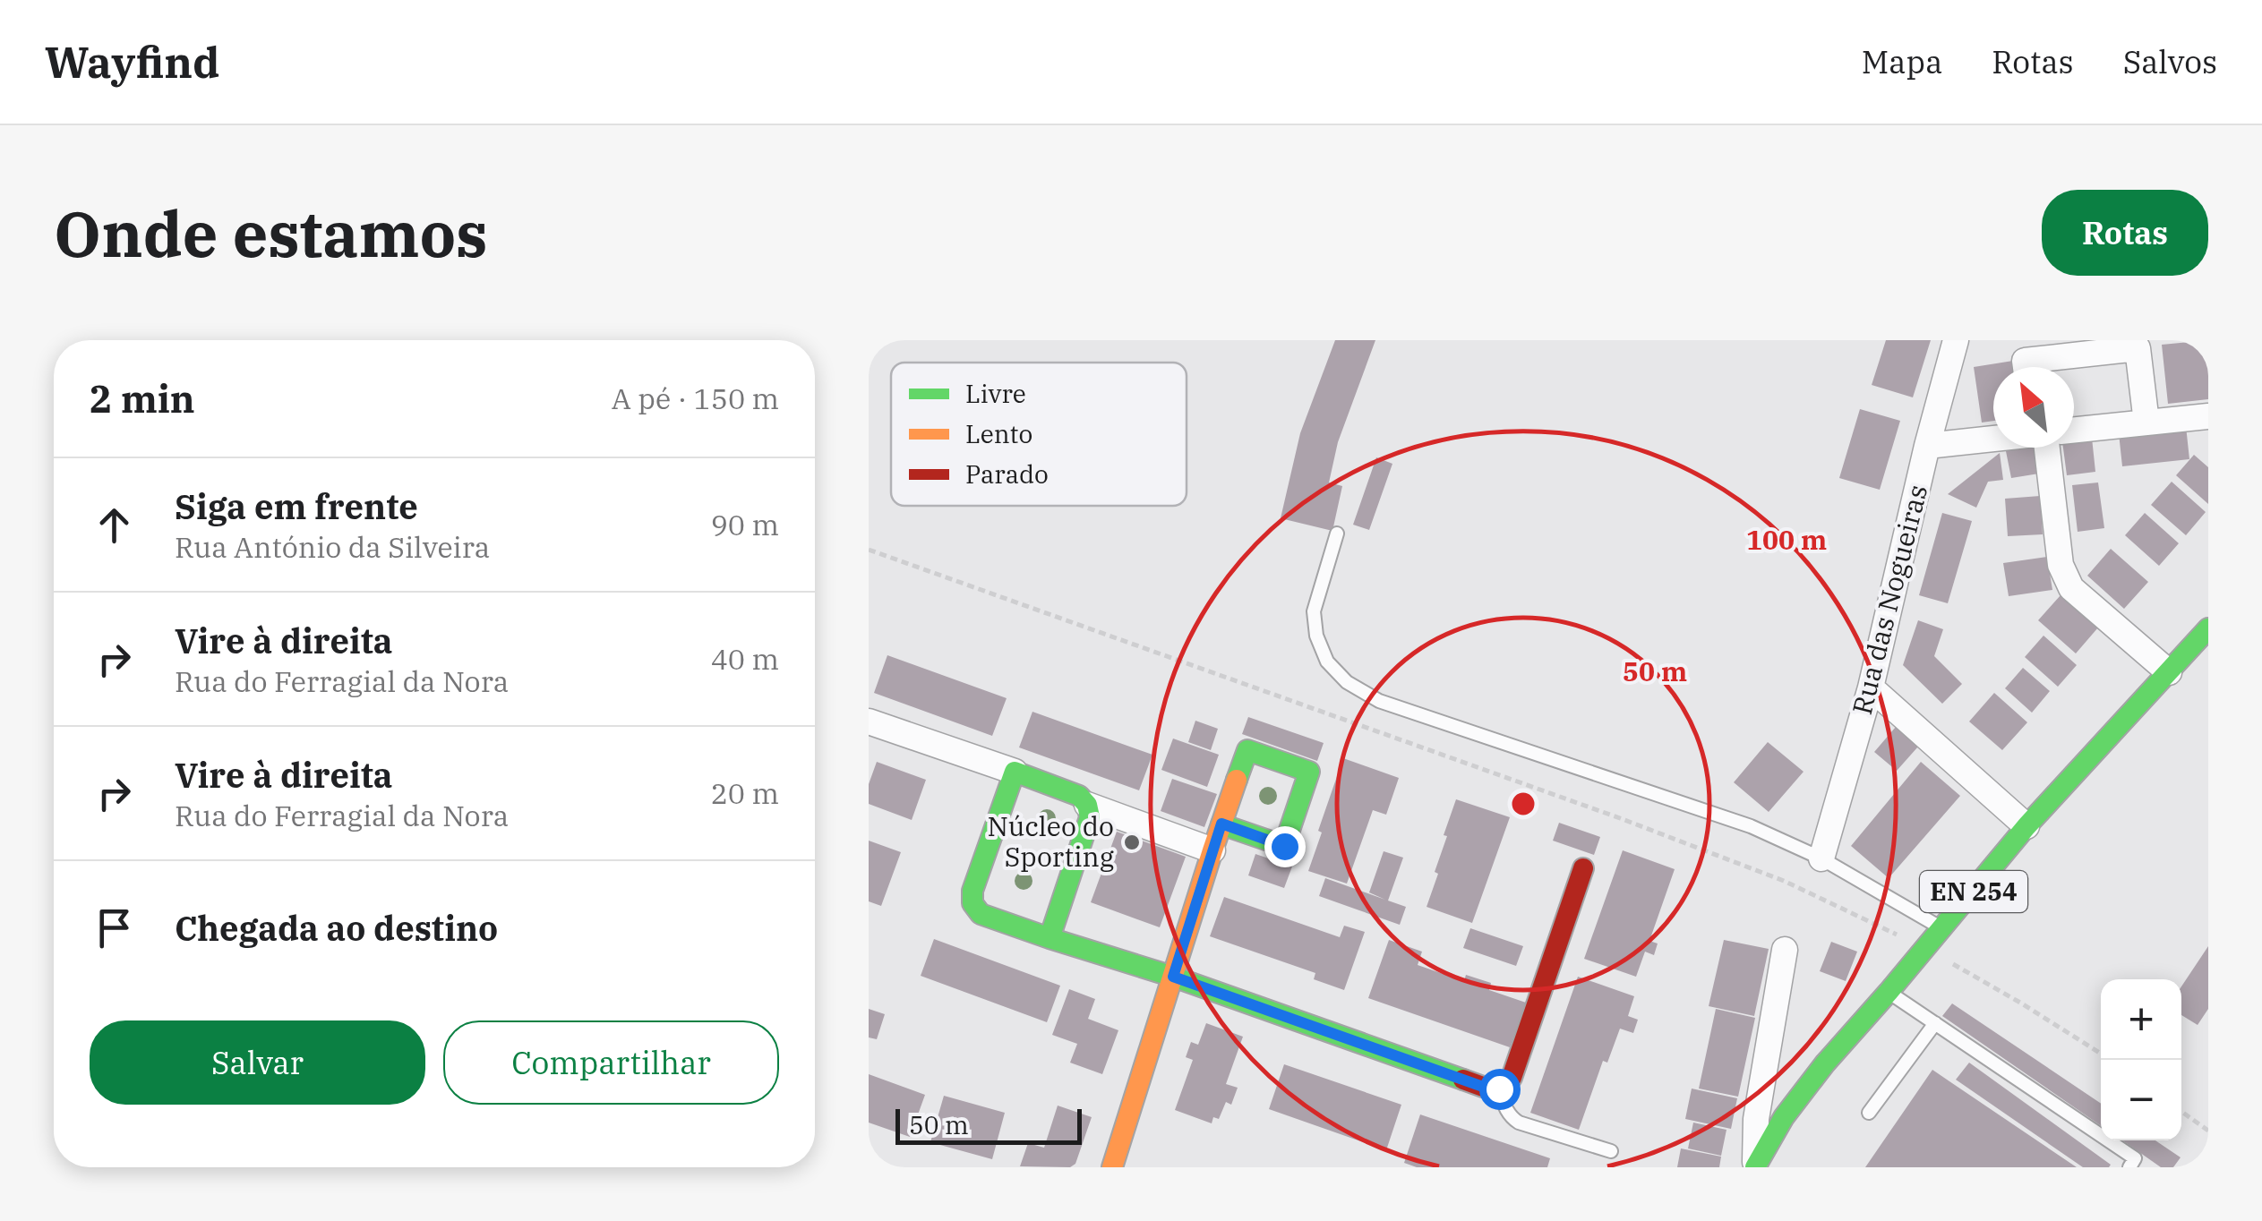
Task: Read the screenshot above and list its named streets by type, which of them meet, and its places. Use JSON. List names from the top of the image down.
{
  "streets": {
    "street": ["Rua das Nogueiras", "EN 254"]
  },
  "places": ["Núcleo do Sporting"],
  "legend": ["Livre", "Lento", "Parado"],
  "scale_bar": "50 m",
  "north": "top left",
  "page": {
    "header": "Wayfind",
    "nav": ["Mapa", "Rotas", "Salvos"],
    "buttons": [
      "Rotas",
      ["Salvar", "Compartilhar"]
    ],
    "title": "Onde estamos",
    "heading": ["2 min", "A pé · 150 m"],
    "list": [
      ["Siga em frente", "Rua António da Silveira", "90 m"],
      ["Vire à direita", "Rua do Ferragial da Nora", "40 m"],
      ["Vire à direita", "Rua do Ferragial da Nora", "20 m"],
      "Chegada ao destino"
    ],
    "map_buttons": ["+", "−"],
    "scale": "50 m"
  },
  "rings": ["100 m", "50 m"]
}
